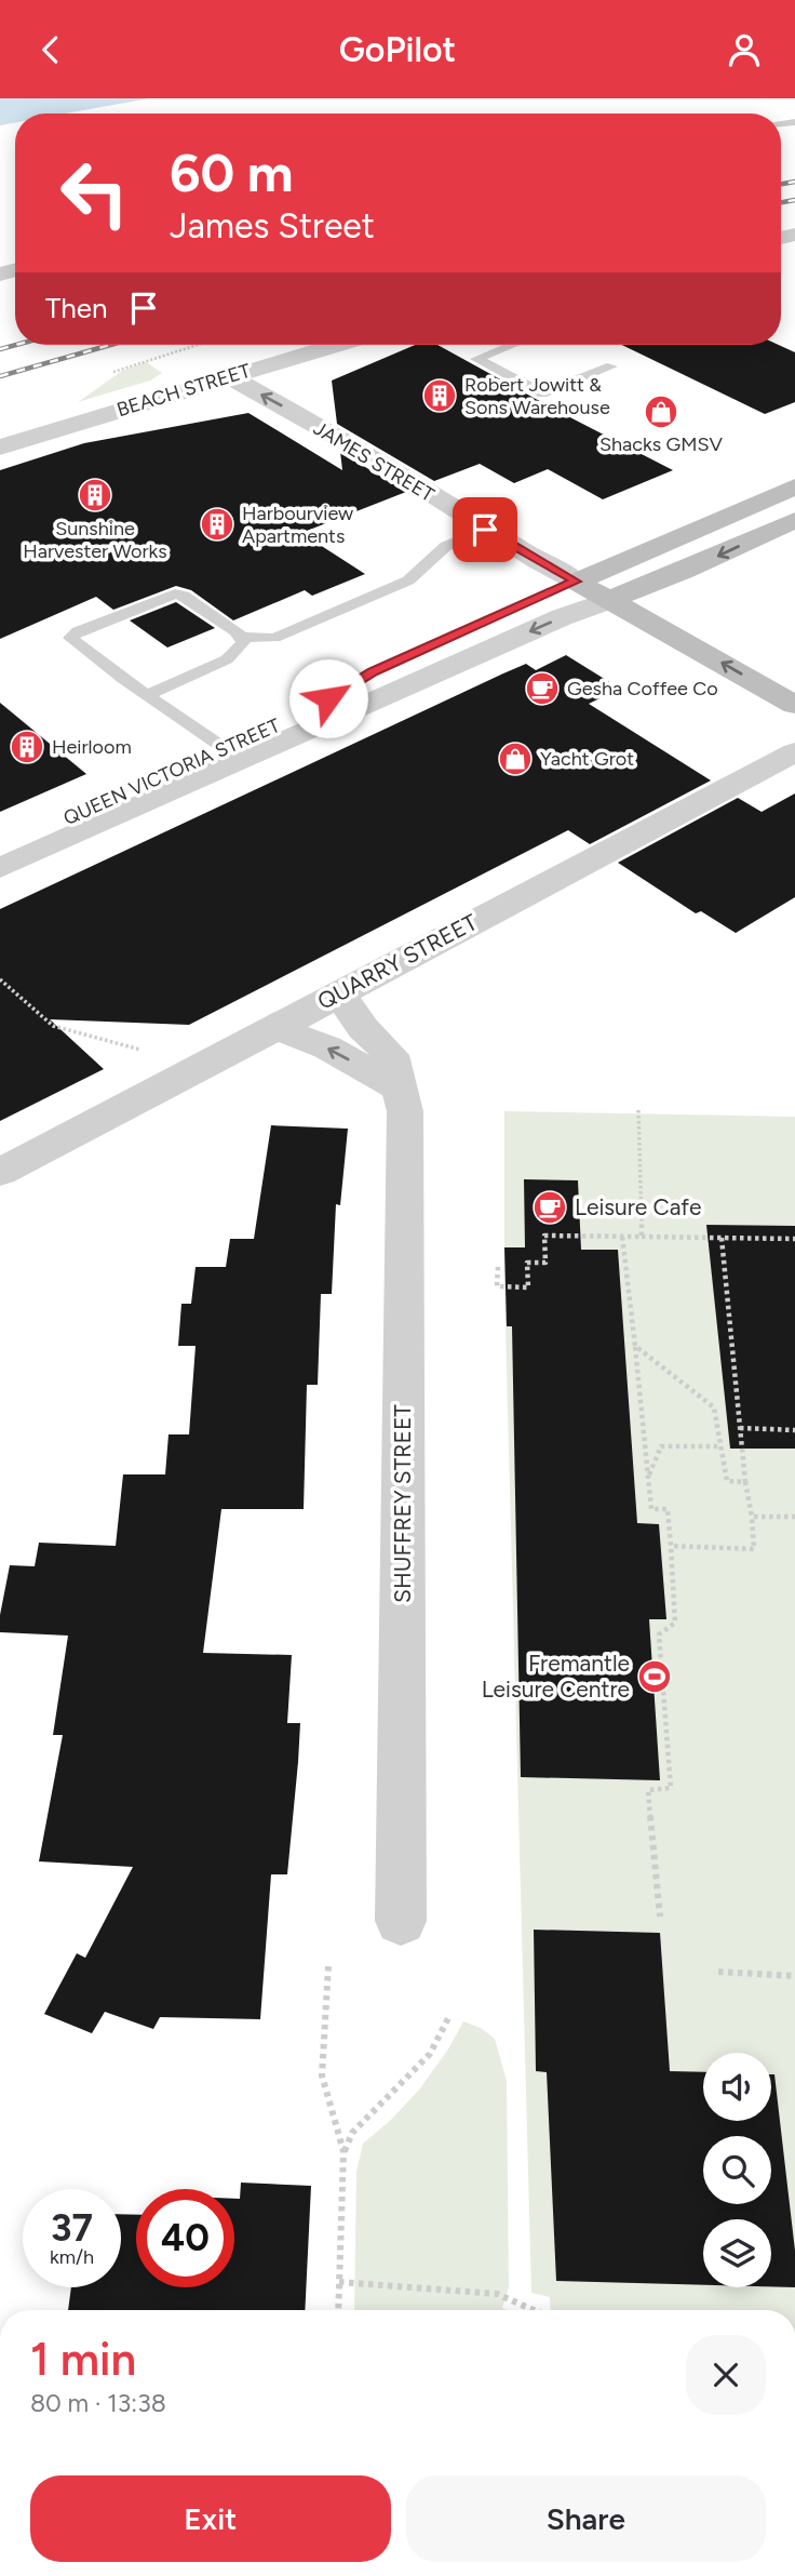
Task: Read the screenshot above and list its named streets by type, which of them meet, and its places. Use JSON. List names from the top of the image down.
{
  "streets": {
    "main road": ["JAMES STREET", "QUEEN VICTORIA STREET"],
    "street": ["BEACH STREET", "QUARRY STREET", "SHUFFREY STREET"]
  },
  "crossings": [
    ["BEACH STREET", "JAMES STREET"],
    ["JAMES STREET", "QUEEN VICTORIA STREET"],
    ["QUARRY STREET", "SHUFFREY STREET"]
  ],
  "one_way": ["QUEEN VICTORIA STREET"],
  "places": {
    "building": [
      "Robert Jowitt & Sons Warehouse",
      "Sunshine Harvester Works",
      "Harbourview Apartments",
      "Heirloom"
    ],
    "shop": ["Shacks GMSV", "Yacht Grot"],
    "cafe": ["Gesha Coffee Co", "Leisure Cafe"],
    "sports": ["Fremantle Leisure Centre"]
  },
  "page": {
    "header": "GoPilot",
    "turn": ["60 m", "James Street"],
    "then": "Then",
    "speed": "37 km/h",
    "limit": "40",
    "heading": ["1 min", "80 m · 13:38"],
    "buttons": ["Exit", "Share"]
  }
}
